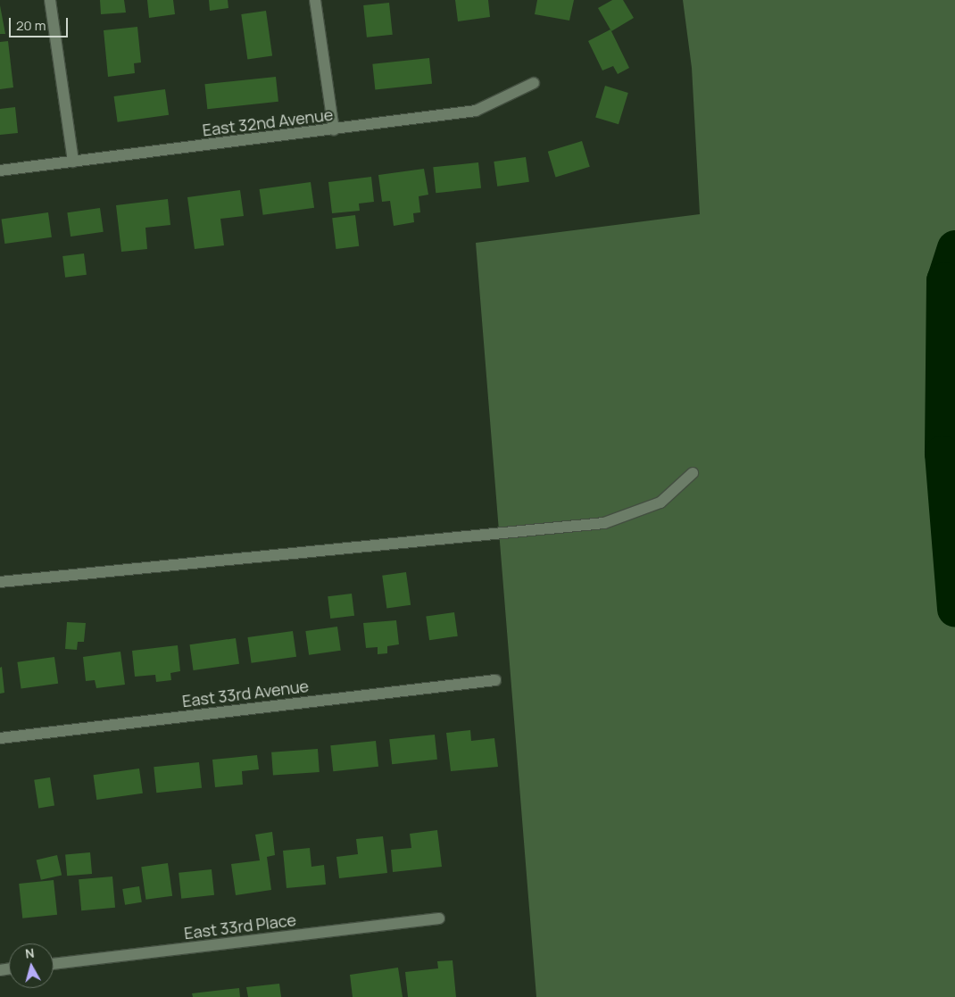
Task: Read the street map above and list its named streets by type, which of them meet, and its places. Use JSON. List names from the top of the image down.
{
  "streets": {
    "street": ["East 32nd Avenue", "East 33rd Avenue", "East 33rd Place"]
  },
  "scale_bar": "20 m",
  "north": "top"
}
